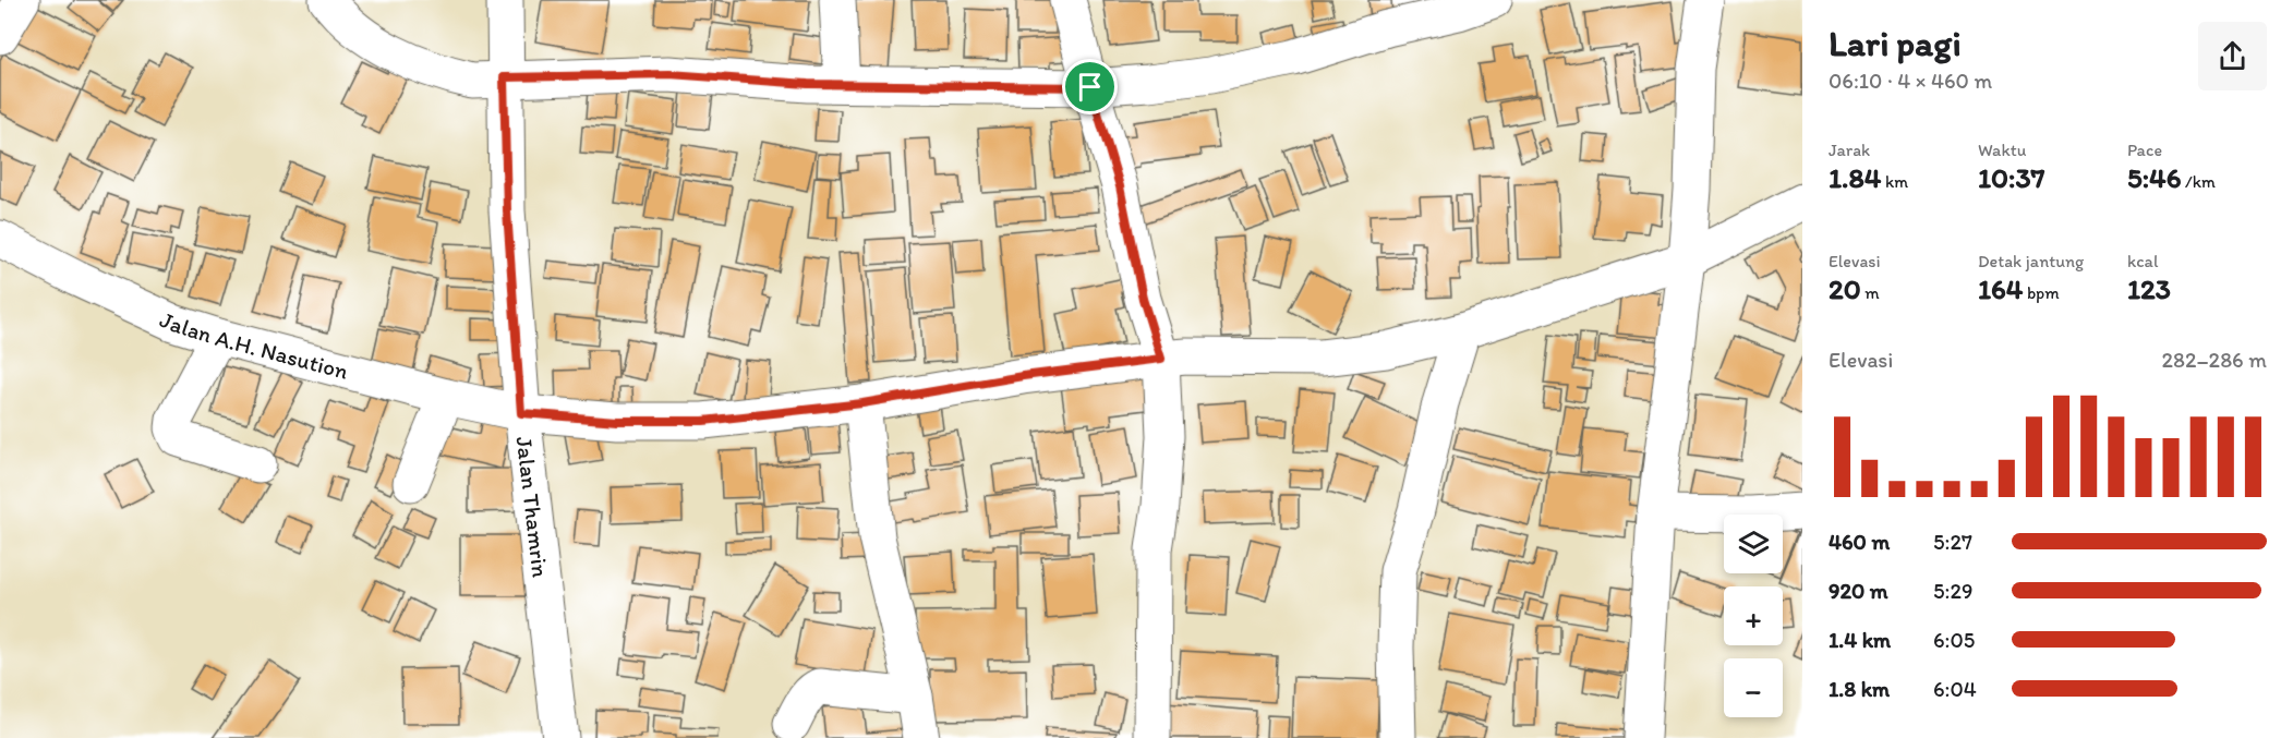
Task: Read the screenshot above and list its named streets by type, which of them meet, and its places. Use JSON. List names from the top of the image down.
{
  "streets": {
    "street": ["Jalan A.H. Nasution", "Jalan Thamrin"]
  },
  "crossings": [
    ["Jalan A.H. Nasution", "Jalan Thamrin"]
  ],
  "page": {
    "heading": ["Lari pagi", "06:10 · 4 × 460 m"],
    "stats": [
      ["Jarak", "1.84 km"],
      ["Waktu", "10:37"],
      ["Pace", "5:46 /km"],
      ["Elevasi", "20 m"],
      ["Detak jantung", "164 bpm"],
      ["kcal", "123"]
    ],
    "chart": ["Elevasi", "282–286 m"],
    "map_buttons": ["+", "−"],
    "list": [
      {
        "name": "460 m",
        "note": "5:27"
      },
      {
        "name": "920 m",
        "note": "5:29"
      },
      {
        "name": "1.4 km",
        "note": "6:05"
      },
      {
        "name": "1.8 km",
        "note": "6:04"
      }
    ]
  }
}
